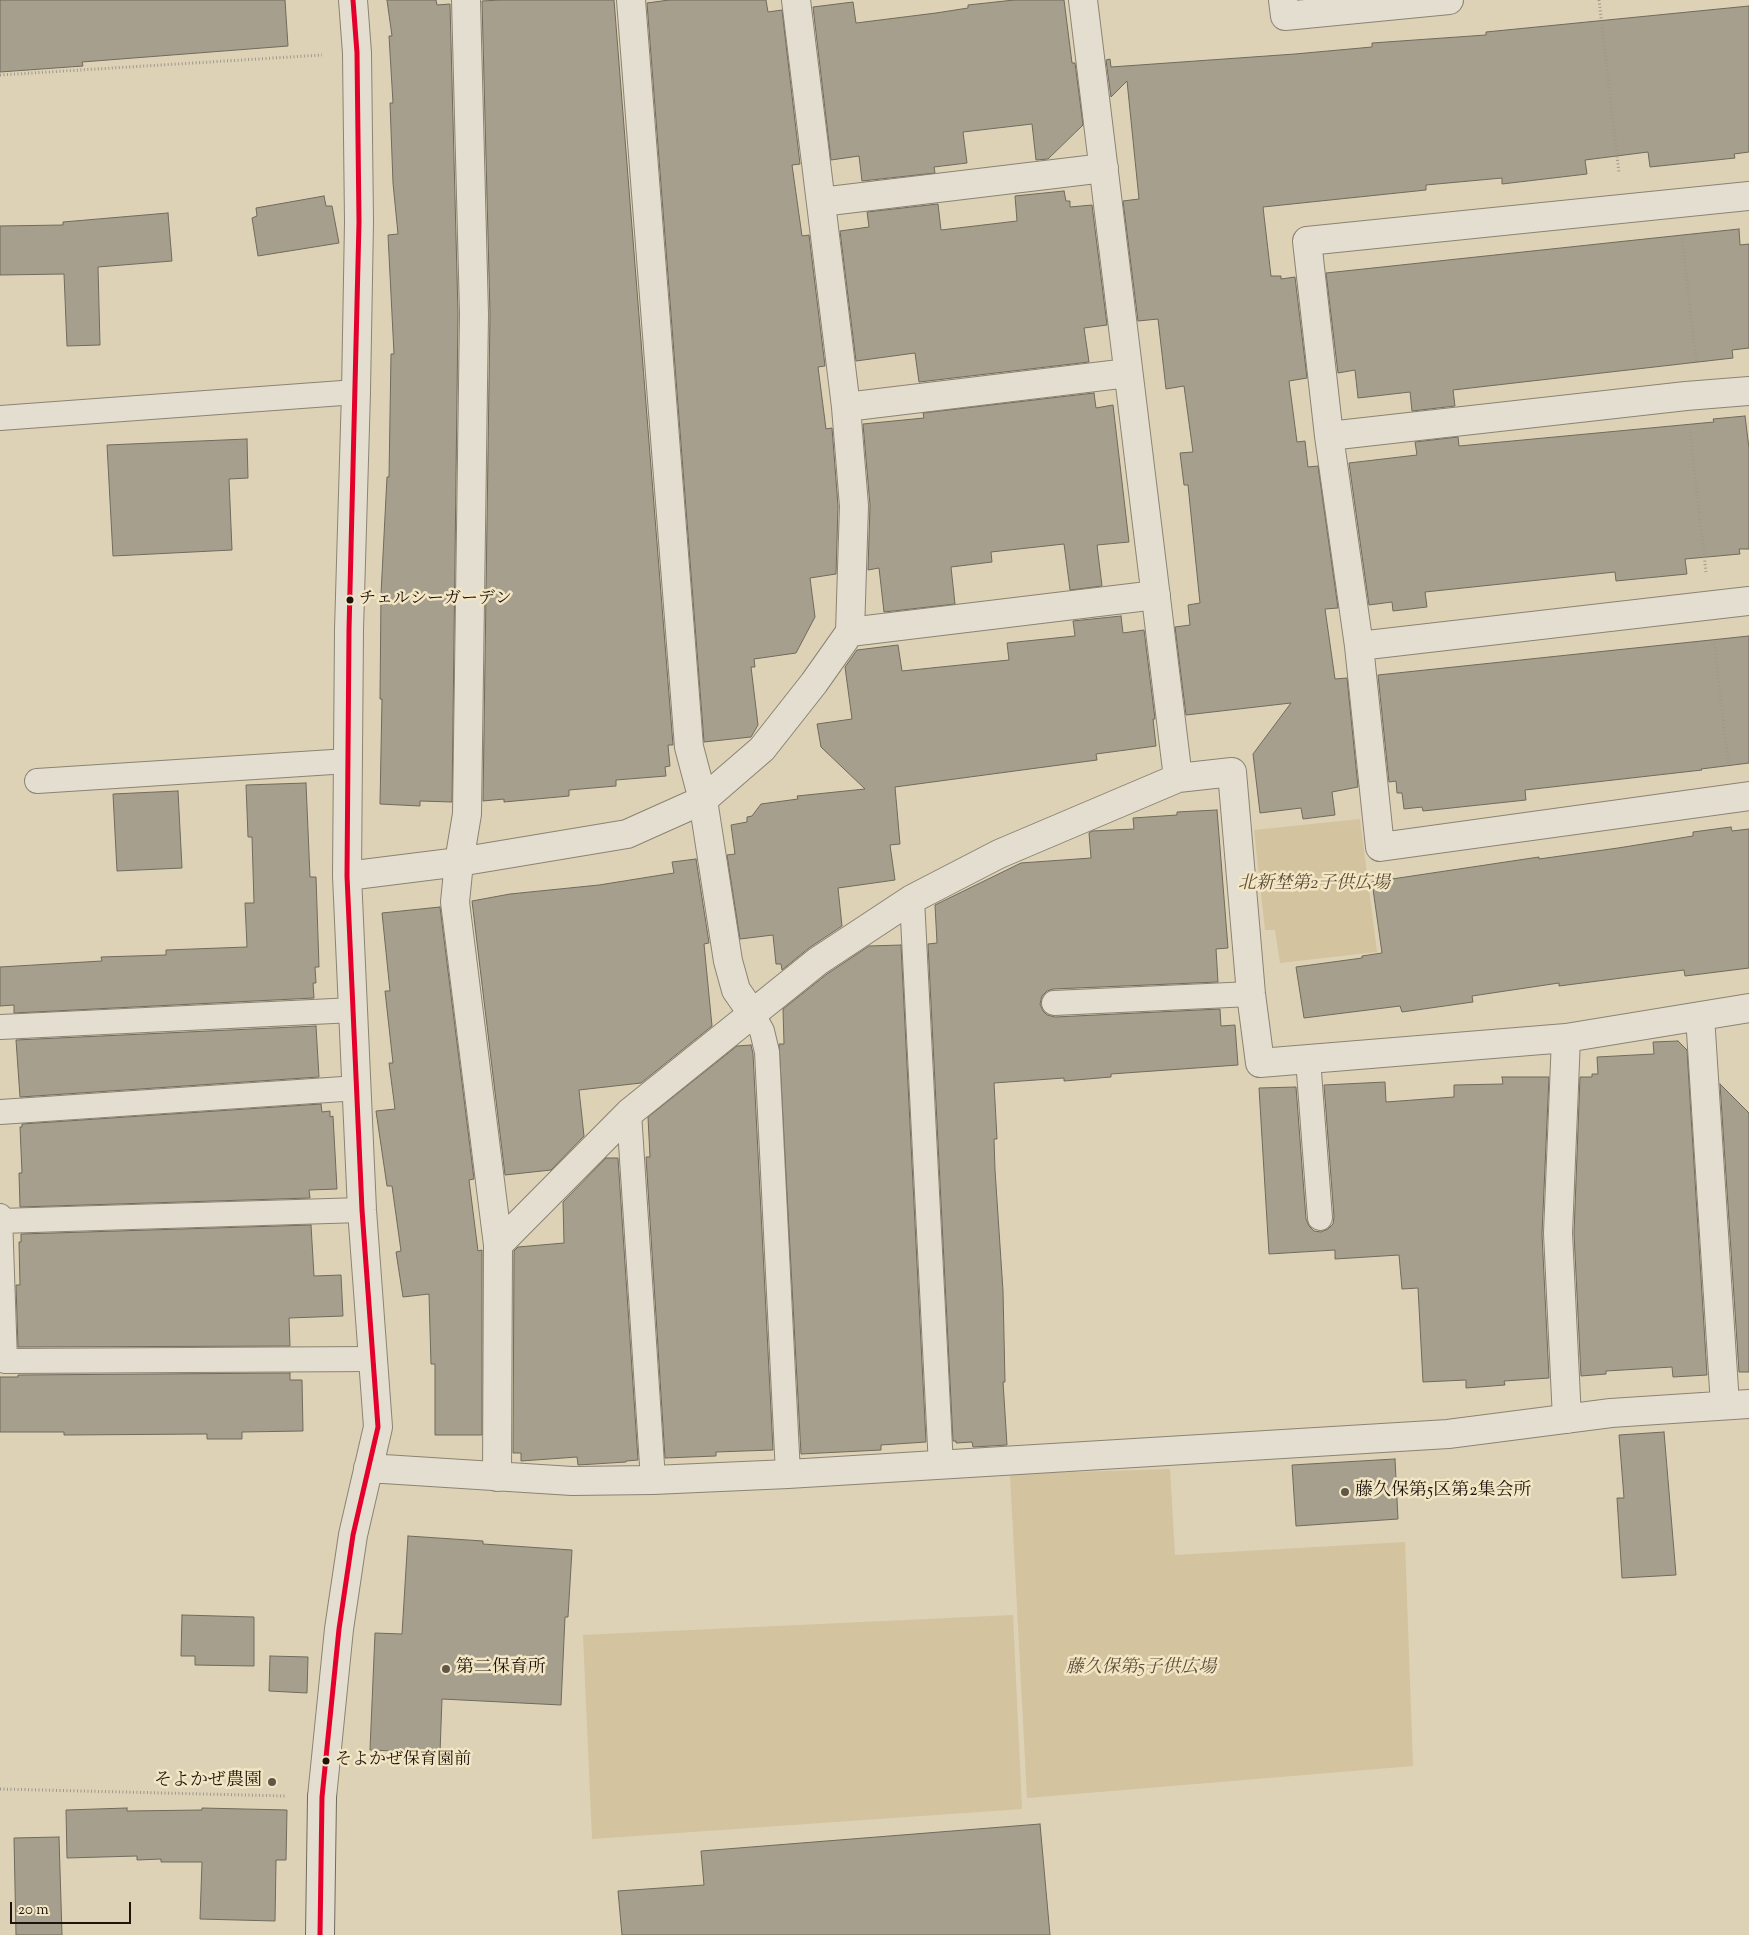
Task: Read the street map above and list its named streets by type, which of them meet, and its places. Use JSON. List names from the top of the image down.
{
  "parks": ["北新埜第2子供広場", "藤久保第5子供広場"],
  "places": [
    "チェルシーガーデン",
    "藤久保第5区第2集会所",
    "第二保育所",
    "そよかぜ保育園前",
    "そよかぜ農園"
  ],
  "scale_bar": "20 m"
}
